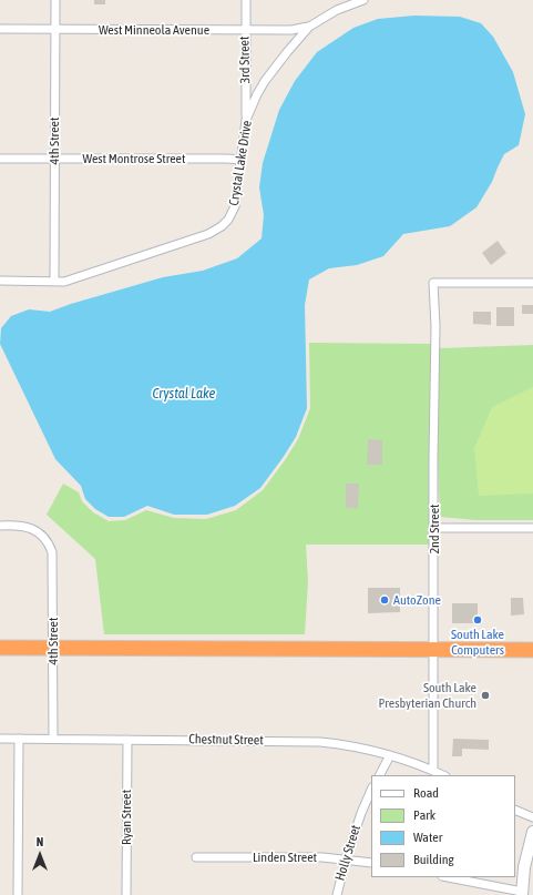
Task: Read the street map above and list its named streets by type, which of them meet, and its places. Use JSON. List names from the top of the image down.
{
  "streets": {
    "street": [
      "West Minneola Avenue",
      "3rd Street",
      "4th Street",
      "West Montrose Street",
      "Crystal Lake Drive",
      "2nd Street",
      "Chestnut Street",
      "Ryan Street",
      "Holly Street",
      "Linden Street"
    ]
  },
  "crossings": [
    ["West Minneola Avenue", "3rd Street"],
    ["West Minneola Avenue", "4th Street"],
    ["West Minneola Avenue", "Crystal Lake Drive"],
    ["3rd Street", "Crystal Lake Drive"],
    ["4th Street", "West Montrose Street"],
    ["4th Street", "Crystal Lake Drive"],
    ["4th Street", "Chestnut Street"],
    ["West Montrose Street", "Crystal Lake Drive"],
    ["2nd Street", "Chestnut Street"],
    ["Chestnut Street", "Ryan Street"],
    ["Holly Street", "Linden Street"]
  ],
  "water": ["Crystal Lake"],
  "places": ["AutoZone", "South Lake Computers", "South Lake Presbyterian Church"],
  "legend": [
    "Road",
    "Park",
    "Water",
    "Building"
  ],
  "north": "top"
}
